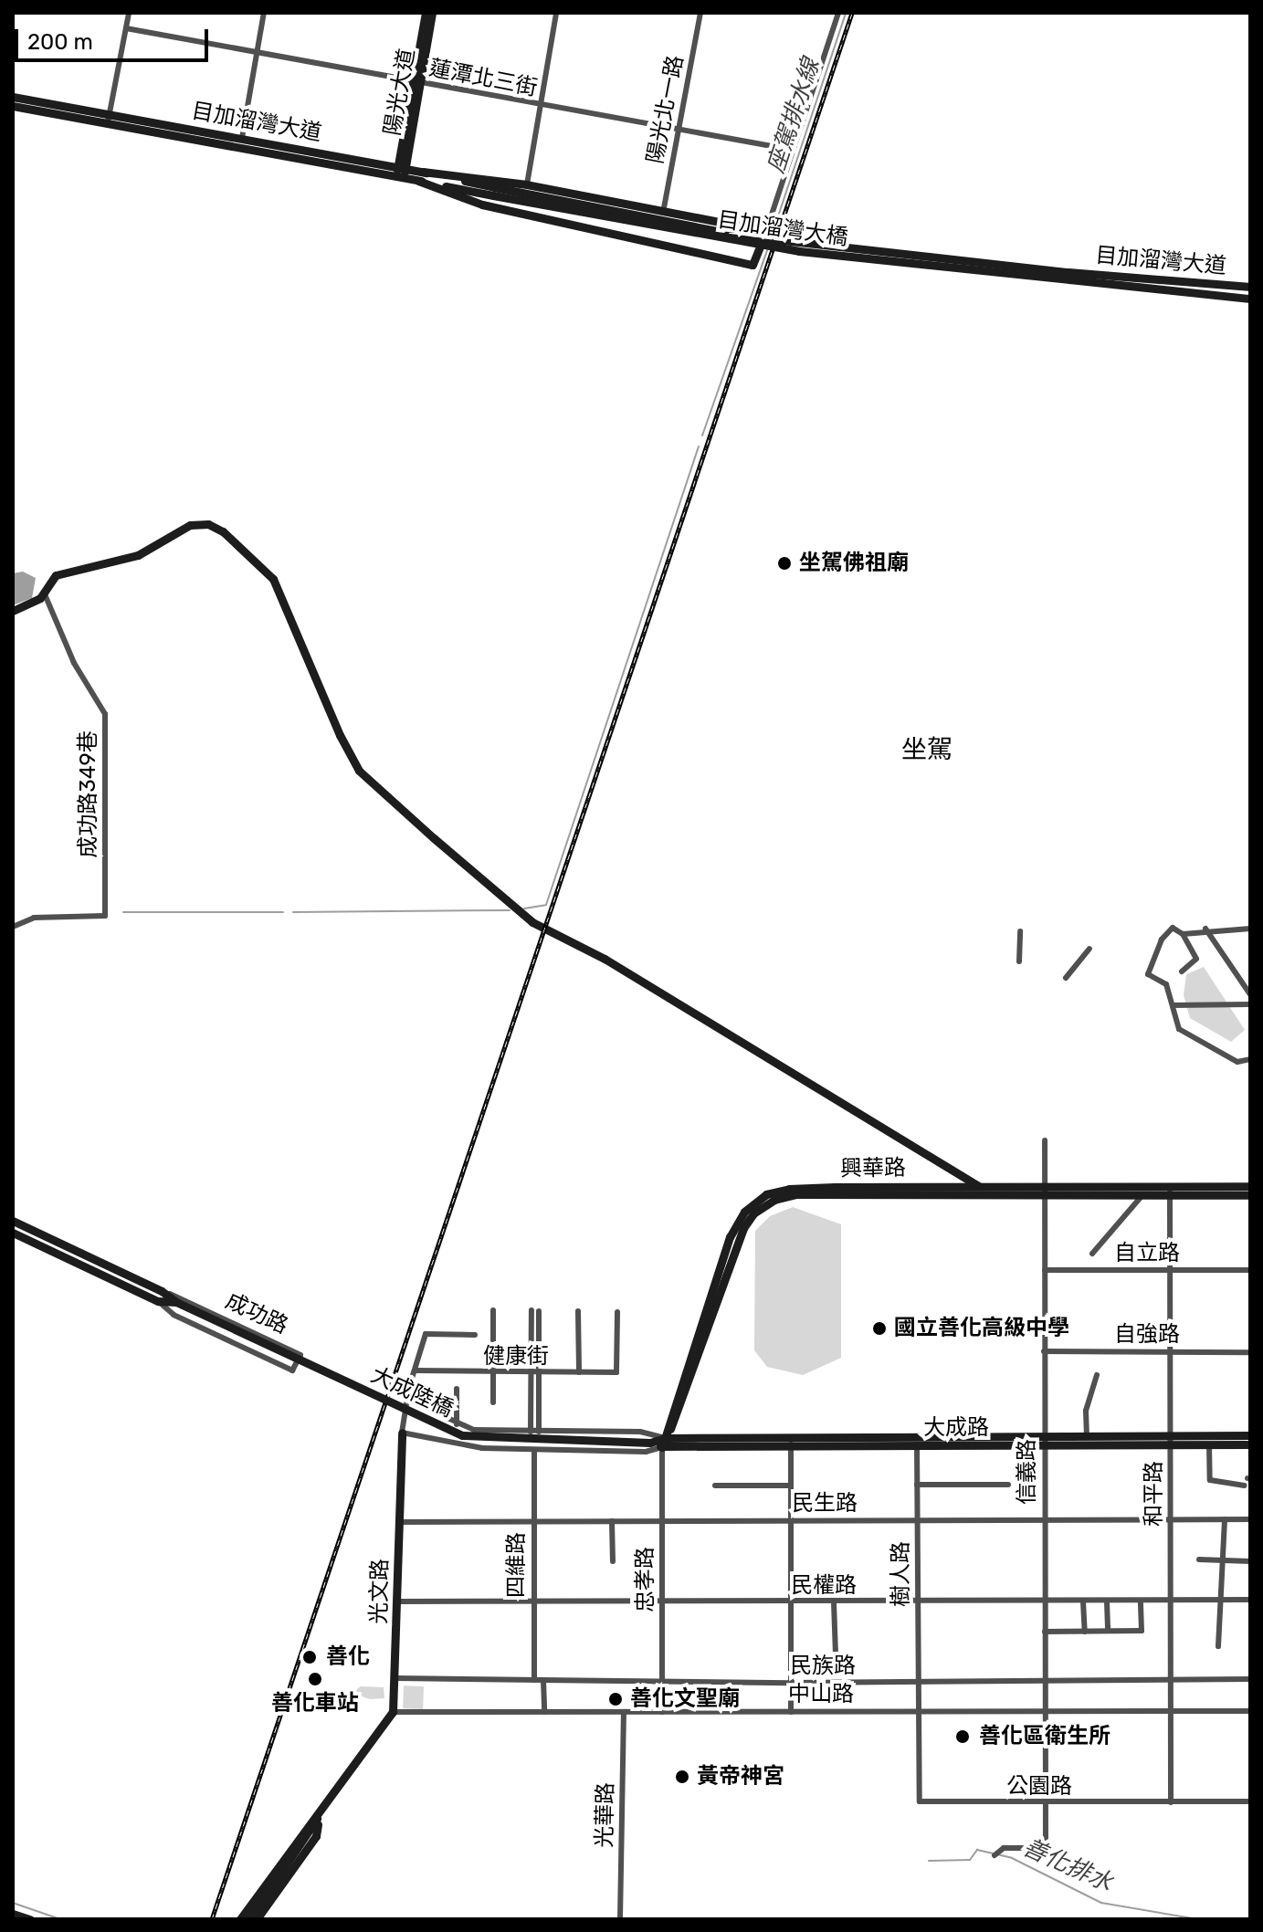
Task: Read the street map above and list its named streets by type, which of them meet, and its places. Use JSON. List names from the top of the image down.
{
  "streets": {
    "street": [
      "蓮潭北三街",
      "陽光大道",
      "陽光北一路",
      "目加溜灣大道",
      "目加溜灣大橋",
      "成功路349巷",
      "興華路",
      "自立路",
      "成功路",
      "自強路",
      "健康街",
      "大成陸橋",
      "大成路",
      "信義路",
      "和平路",
      "民生路",
      "四維路",
      "樹人路",
      "忠孝路",
      "民權路",
      "光文路",
      "民族路",
      "中山路",
      "公園路",
      "光華路"
    ]
  },
  "crossings": [
    ["蓮潭北三街", "陽光大道"],
    ["蓮潭北三街", "陽光北一路"],
    ["陽光大道", "目加溜灣大道"],
    ["目加溜灣大道", "目加溜灣大橋"],
    ["興華路", "大成路"],
    ["興華路", "信義路"],
    ["興華路", "和平路"],
    ["興華路", "忠孝路"],
    ["自立路", "信義路"],
    ["自立路", "和平路"],
    ["成功路", "大成陸橋"],
    ["自強路", "信義路"],
    ["自強路", "和平路"],
    ["大成陸橋", "大成路"],
    ["大成路", "信義路"],
    ["大成路", "和平路"],
    ["大成路", "四維路"],
    ["大成路", "樹人路"],
    ["大成路", "忠孝路"],
    ["大成路", "光文路"],
    ["信義路", "民生路"],
    ["信義路", "民權路"],
    ["信義路", "民族路"],
    ["信義路", "中山路"],
    ["信義路", "公園路"],
    ["和平路", "民生路"],
    ["和平路", "民權路"],
    ["和平路", "民族路"],
    ["和平路", "中山路"],
    ["和平路", "公園路"],
    ["民生路", "四維路"],
    ["民生路", "樹人路"],
    ["民生路", "忠孝路"],
    ["民生路", "光文路"],
    ["四維路", "民權路"],
    ["四維路", "民族路"],
    ["樹人路", "民權路"],
    ["樹人路", "民族路"],
    ["樹人路", "中山路"],
    ["樹人路", "公園路"],
    ["忠孝路", "民權路"],
    ["忠孝路", "民族路"],
    ["忠孝路", "中山路"],
    ["民權路", "光文路"],
    ["光文路", "民族路"],
    ["光文路", "中山路"],
    ["中山路", "公園路"],
    ["中山路", "光華路"]
  ],
  "districts": ["坐駕"],
  "water": ["座駕排水線", "善化排水"],
  "places": [
    "坐駕佛祖廟",
    "國立善化高級中學",
    "善化",
    "善化車站",
    "善化文聖廟",
    "善化區衛生所",
    "黃帝神宮"
  ],
  "scale_bar": "200 m"
}
